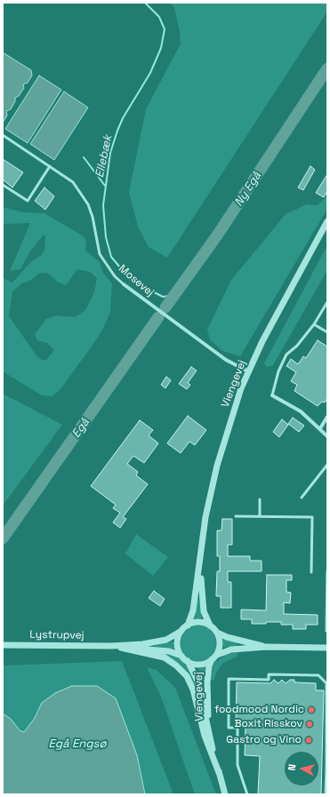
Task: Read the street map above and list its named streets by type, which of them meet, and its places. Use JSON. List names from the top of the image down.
{
  "streets": {
    "street": ["Mosevej", "Viengevej", "Lystrupvej"]
  },
  "crossings": [
    ["Mosevej", "Viengevej"],
    ["Viengevej", "Lystrupvej"]
  ],
  "water": [
    "Ellebæk",
    "Ny Egå",
    "Egå",
    "Egå Engsø"
  ],
  "places": ["foodmood Nordic", "Boxit Risskov", "Gastro og Vino"],
  "north": "left"
}
